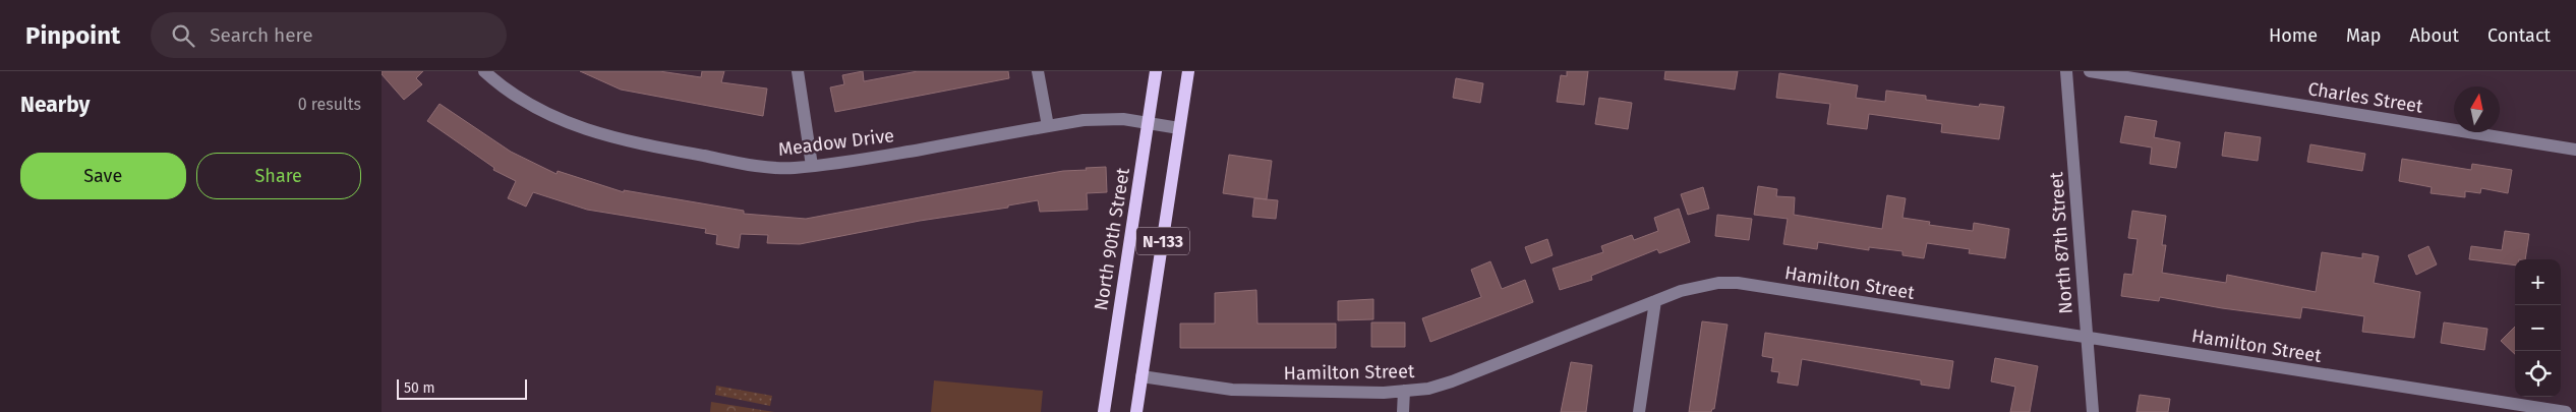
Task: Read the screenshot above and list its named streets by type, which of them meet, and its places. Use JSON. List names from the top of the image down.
{
  "streets": {
    "main road": ["North 90th Street", "N-133"],
    "street": [
      "Charles Street",
      "Meadow Drive",
      "North 87th Street",
      "Hamilton Street"
    ]
  },
  "crossings": [
    ["Meadow Drive", "North 90th Street"],
    ["Meadow Drive", "N-133"],
    ["N-133", "Hamilton Street"],
    ["North 87th Street", "Hamilton Street"]
  ],
  "scale_bar": "50 m",
  "north": "top",
  "page": {
    "header": "Pinpoint",
    "search": "Search here",
    "nav": [
      "Home",
      "Map",
      "About",
      "Contact"
    ],
    "heading": ["Nearby", "0 results"],
    "buttons": ["Save", "Share"],
    "map_buttons": ["+", "−"],
    "scale": "50 m"
  }
}
